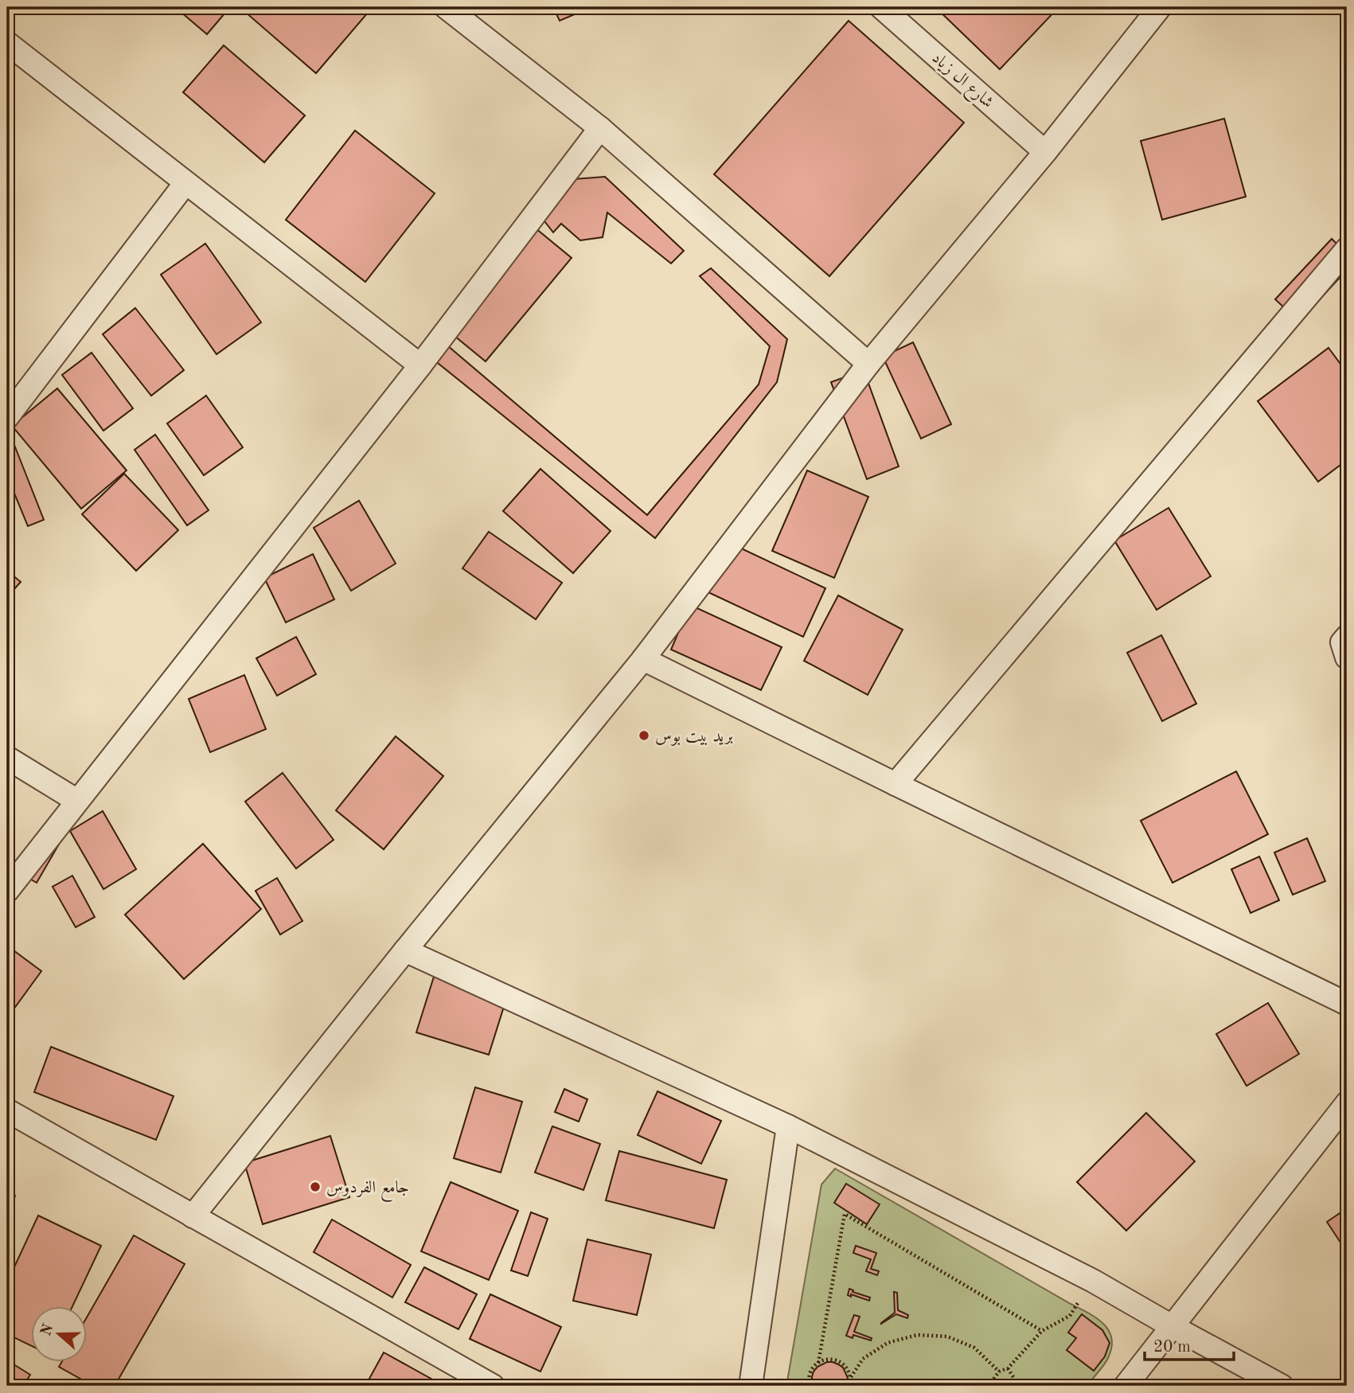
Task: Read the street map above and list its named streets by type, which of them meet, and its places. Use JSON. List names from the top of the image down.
{
  "streets": {
    "street": ["شارع ال زياد"]
  },
  "places": ["بريد بيت بوس", "جامع الفردوس"],
  "scale_bar": "20 m",
  "north": "left"
}
